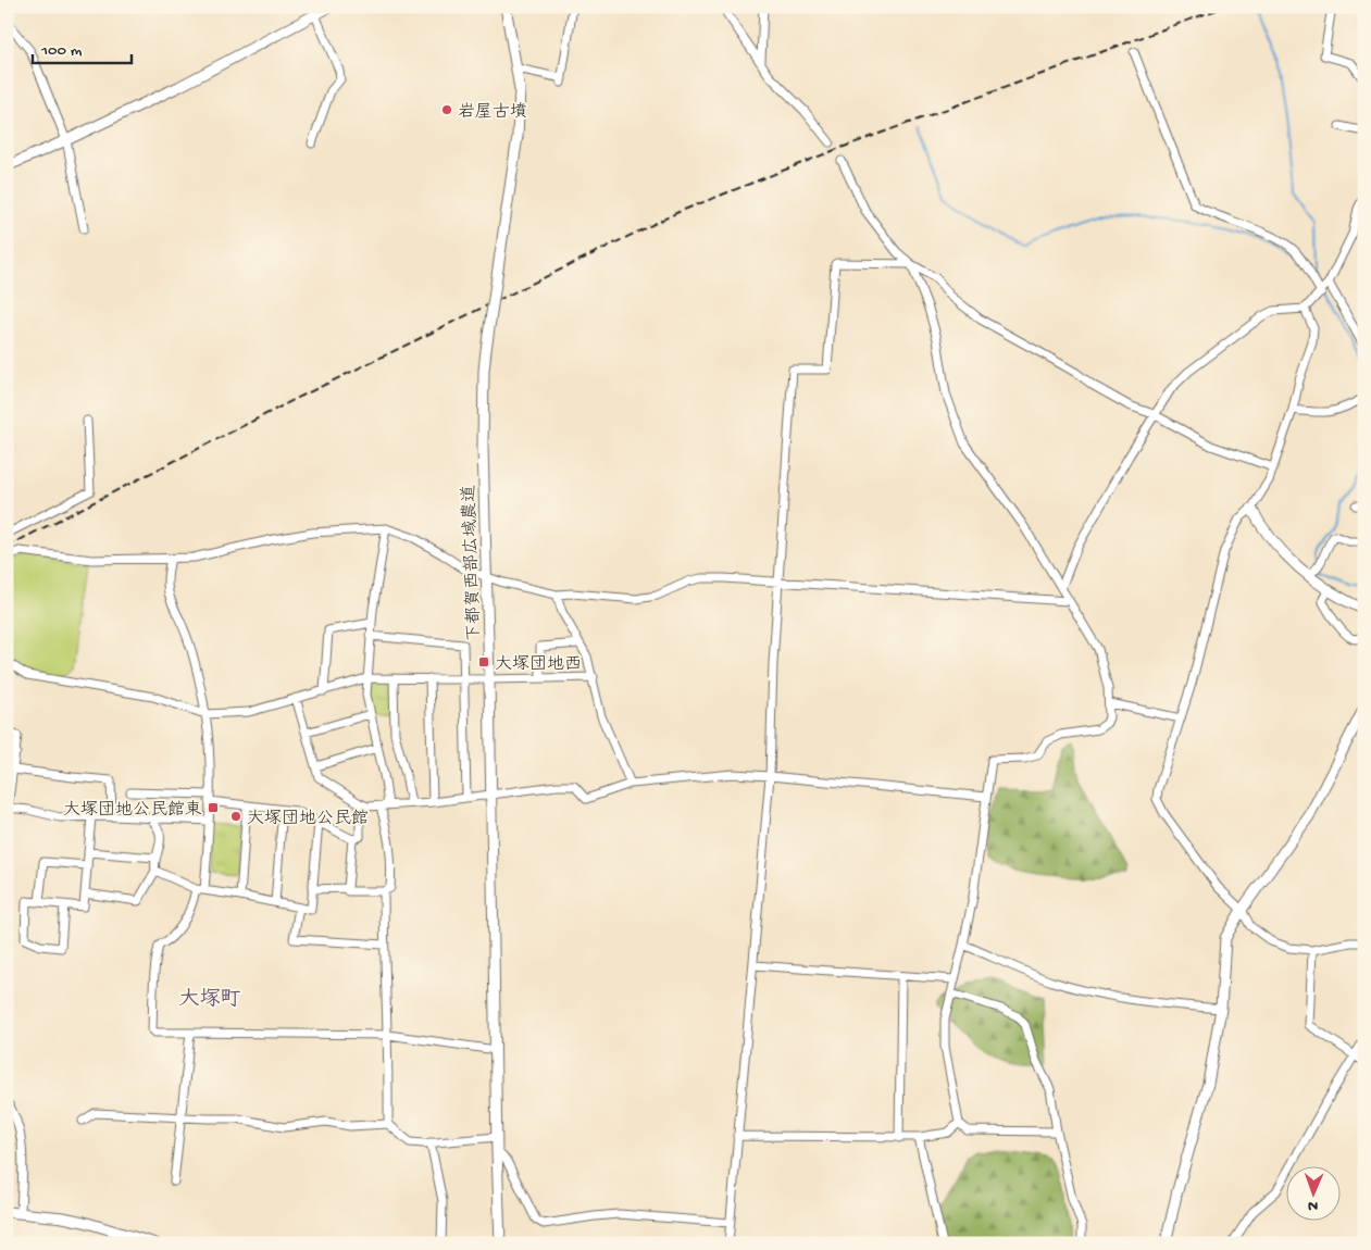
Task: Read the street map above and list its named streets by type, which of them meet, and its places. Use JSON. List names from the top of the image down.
{
  "streets": {
    "street": ["下都賀西部広域農道"]
  },
  "districts": ["大塚町"],
  "places": {
    "other": ["岩屋古墳", "大塚団地公民館"],
    "transit": ["大塚団地西", "大塚団地公民館東"]
  },
  "scale_bar": "100 m",
  "north": "bottom"
}
